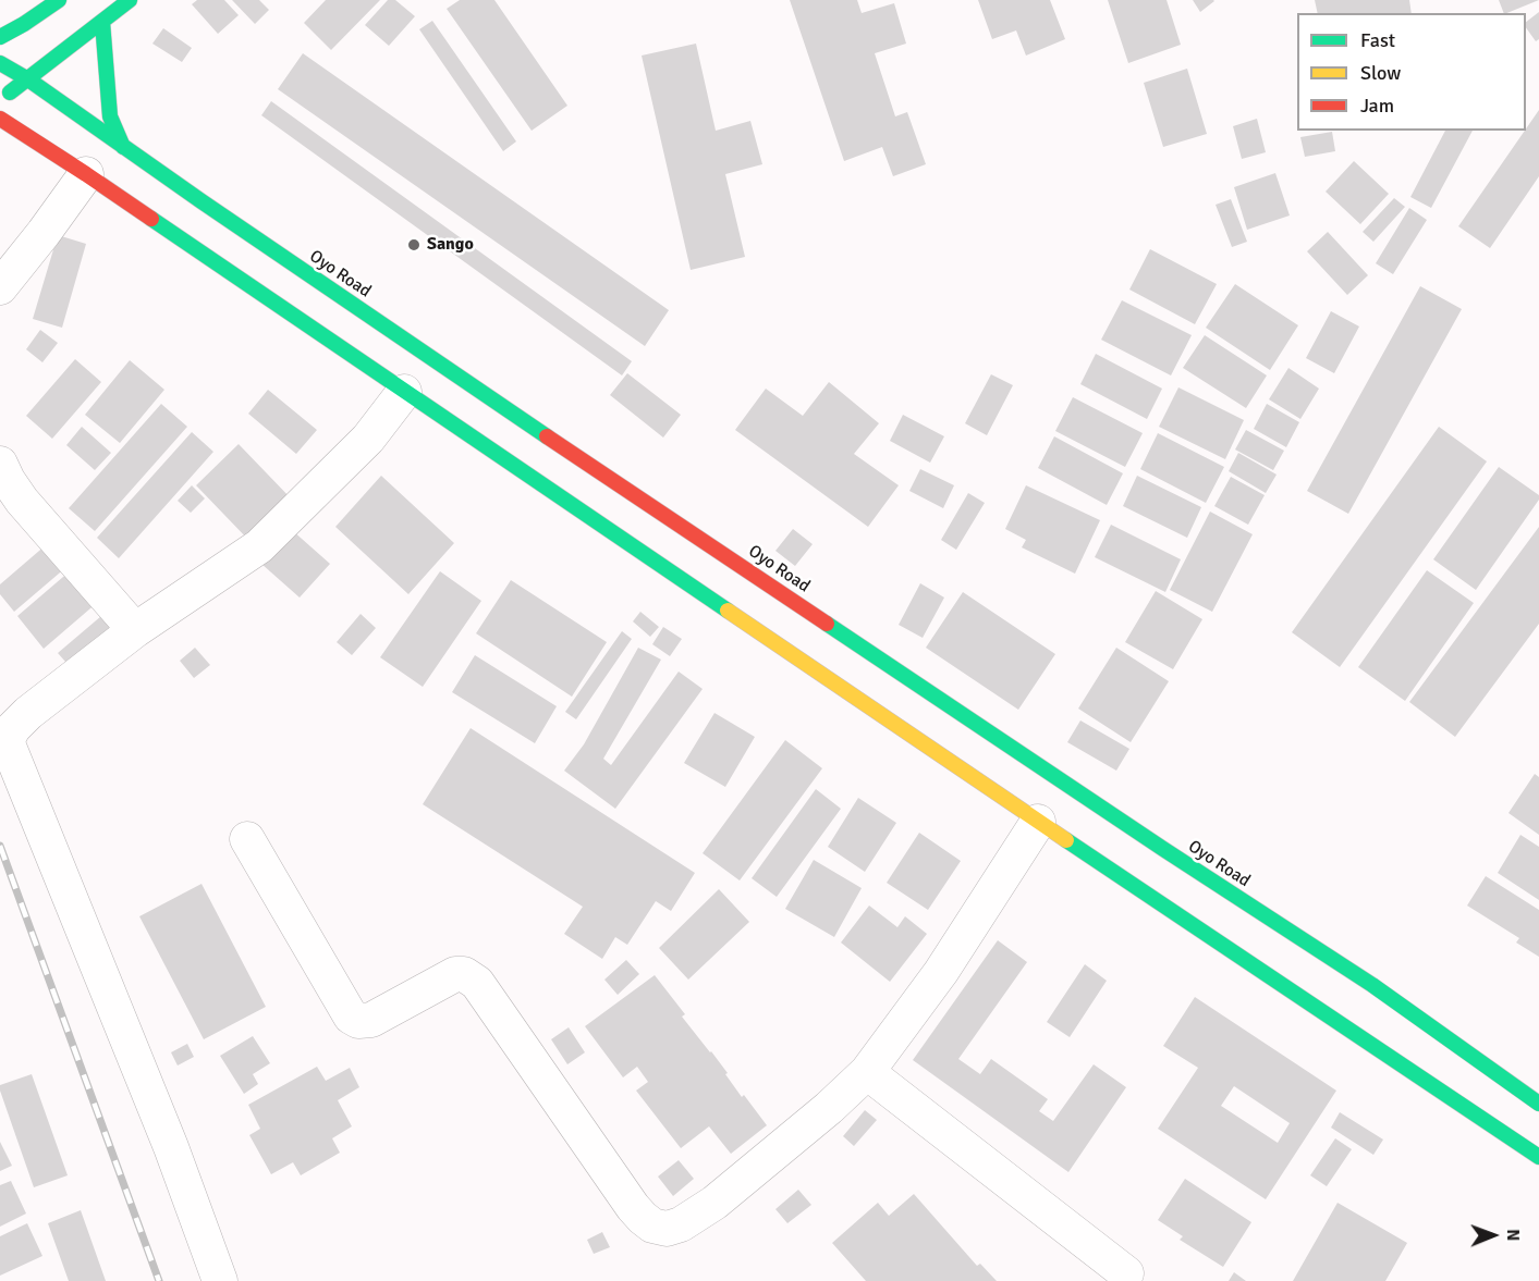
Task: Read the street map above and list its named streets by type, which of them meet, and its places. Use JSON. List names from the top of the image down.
{
  "streets": {
    "main road": ["Oyo Road"]
  },
  "places": ["Sango"],
  "legend": ["Fast", "Slow", "Jam"],
  "north": "right"
}
